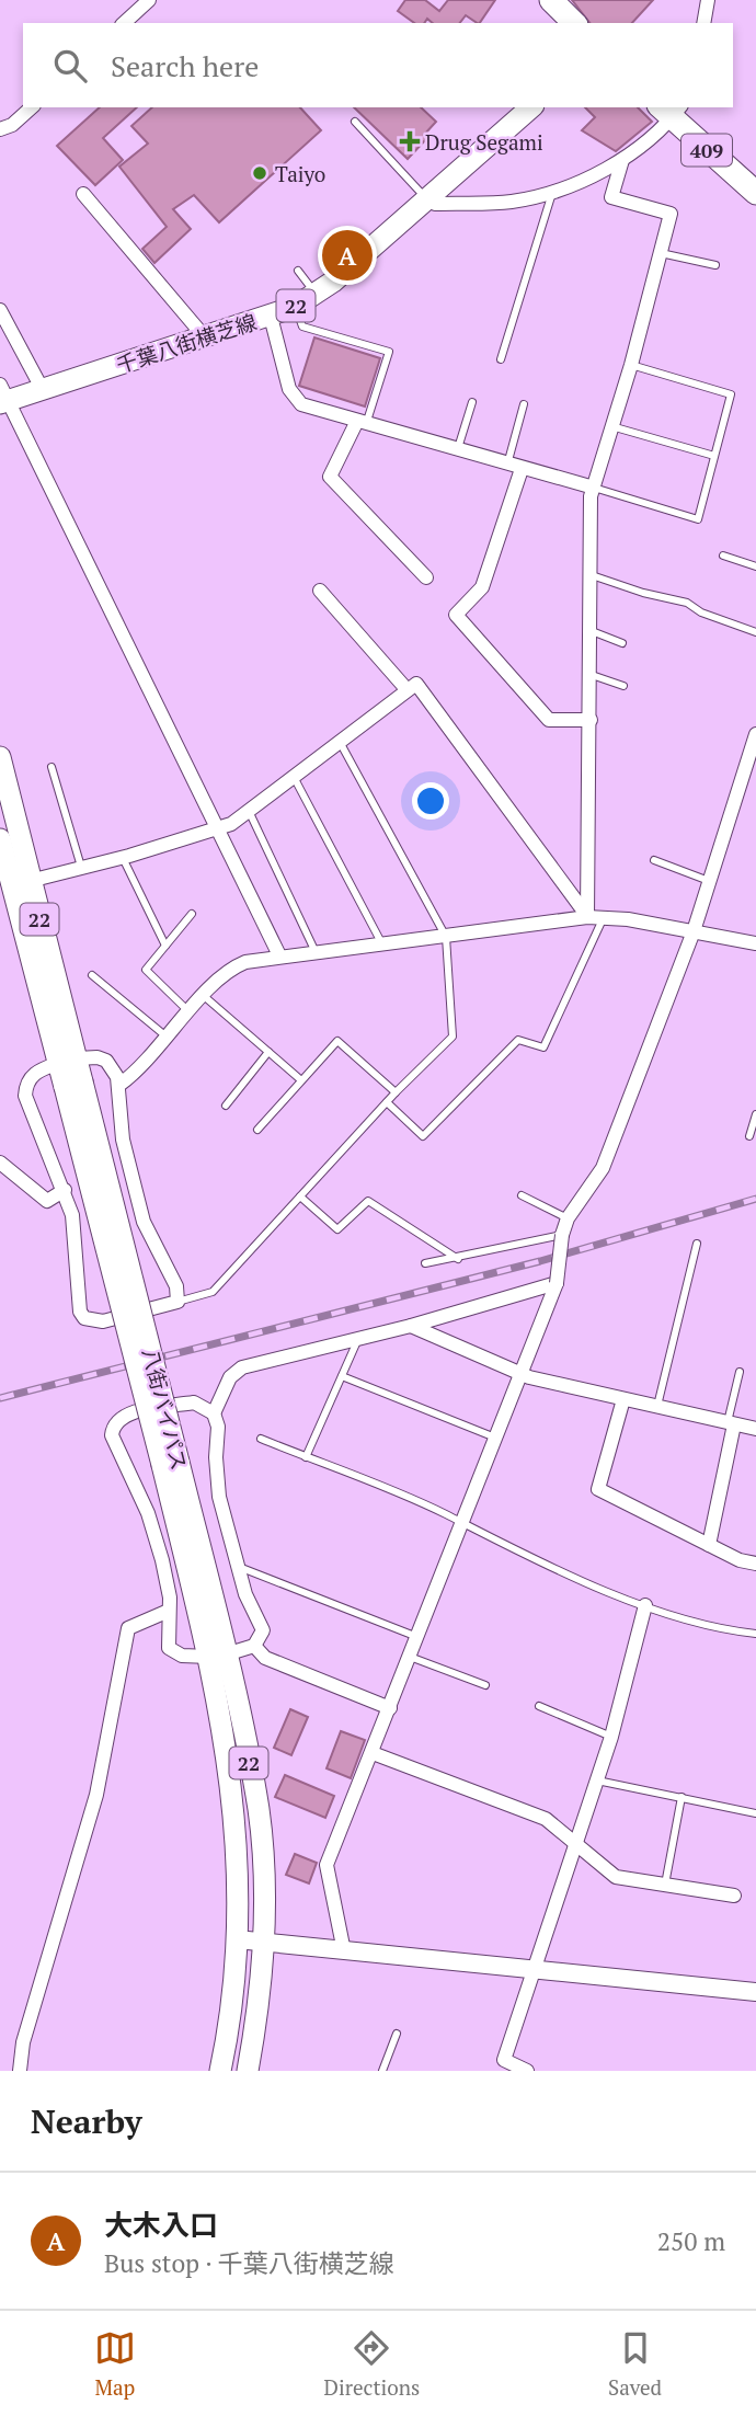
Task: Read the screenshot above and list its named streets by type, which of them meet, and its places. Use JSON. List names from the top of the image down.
{
  "streets": {
    "highway": ["409"],
    "main road": ["22", "千葉八街横芝線", "八街バイパス"]
  },
  "places": {
    "health": ["Drug Segami"],
    "other": ["Taiyo"]
  },
  "page": {
    "search": "Search here",
    "pins": "A",
    "heading": "Nearby",
    "list": [
      {
        "mark": "A",
        "name": "大木入口",
        "note": "Bus stop · 千葉八街横芝線",
        "value": "250 m"
      }
    ],
    "nav": ["Map", "Directions", "Saved"]
  }
}
